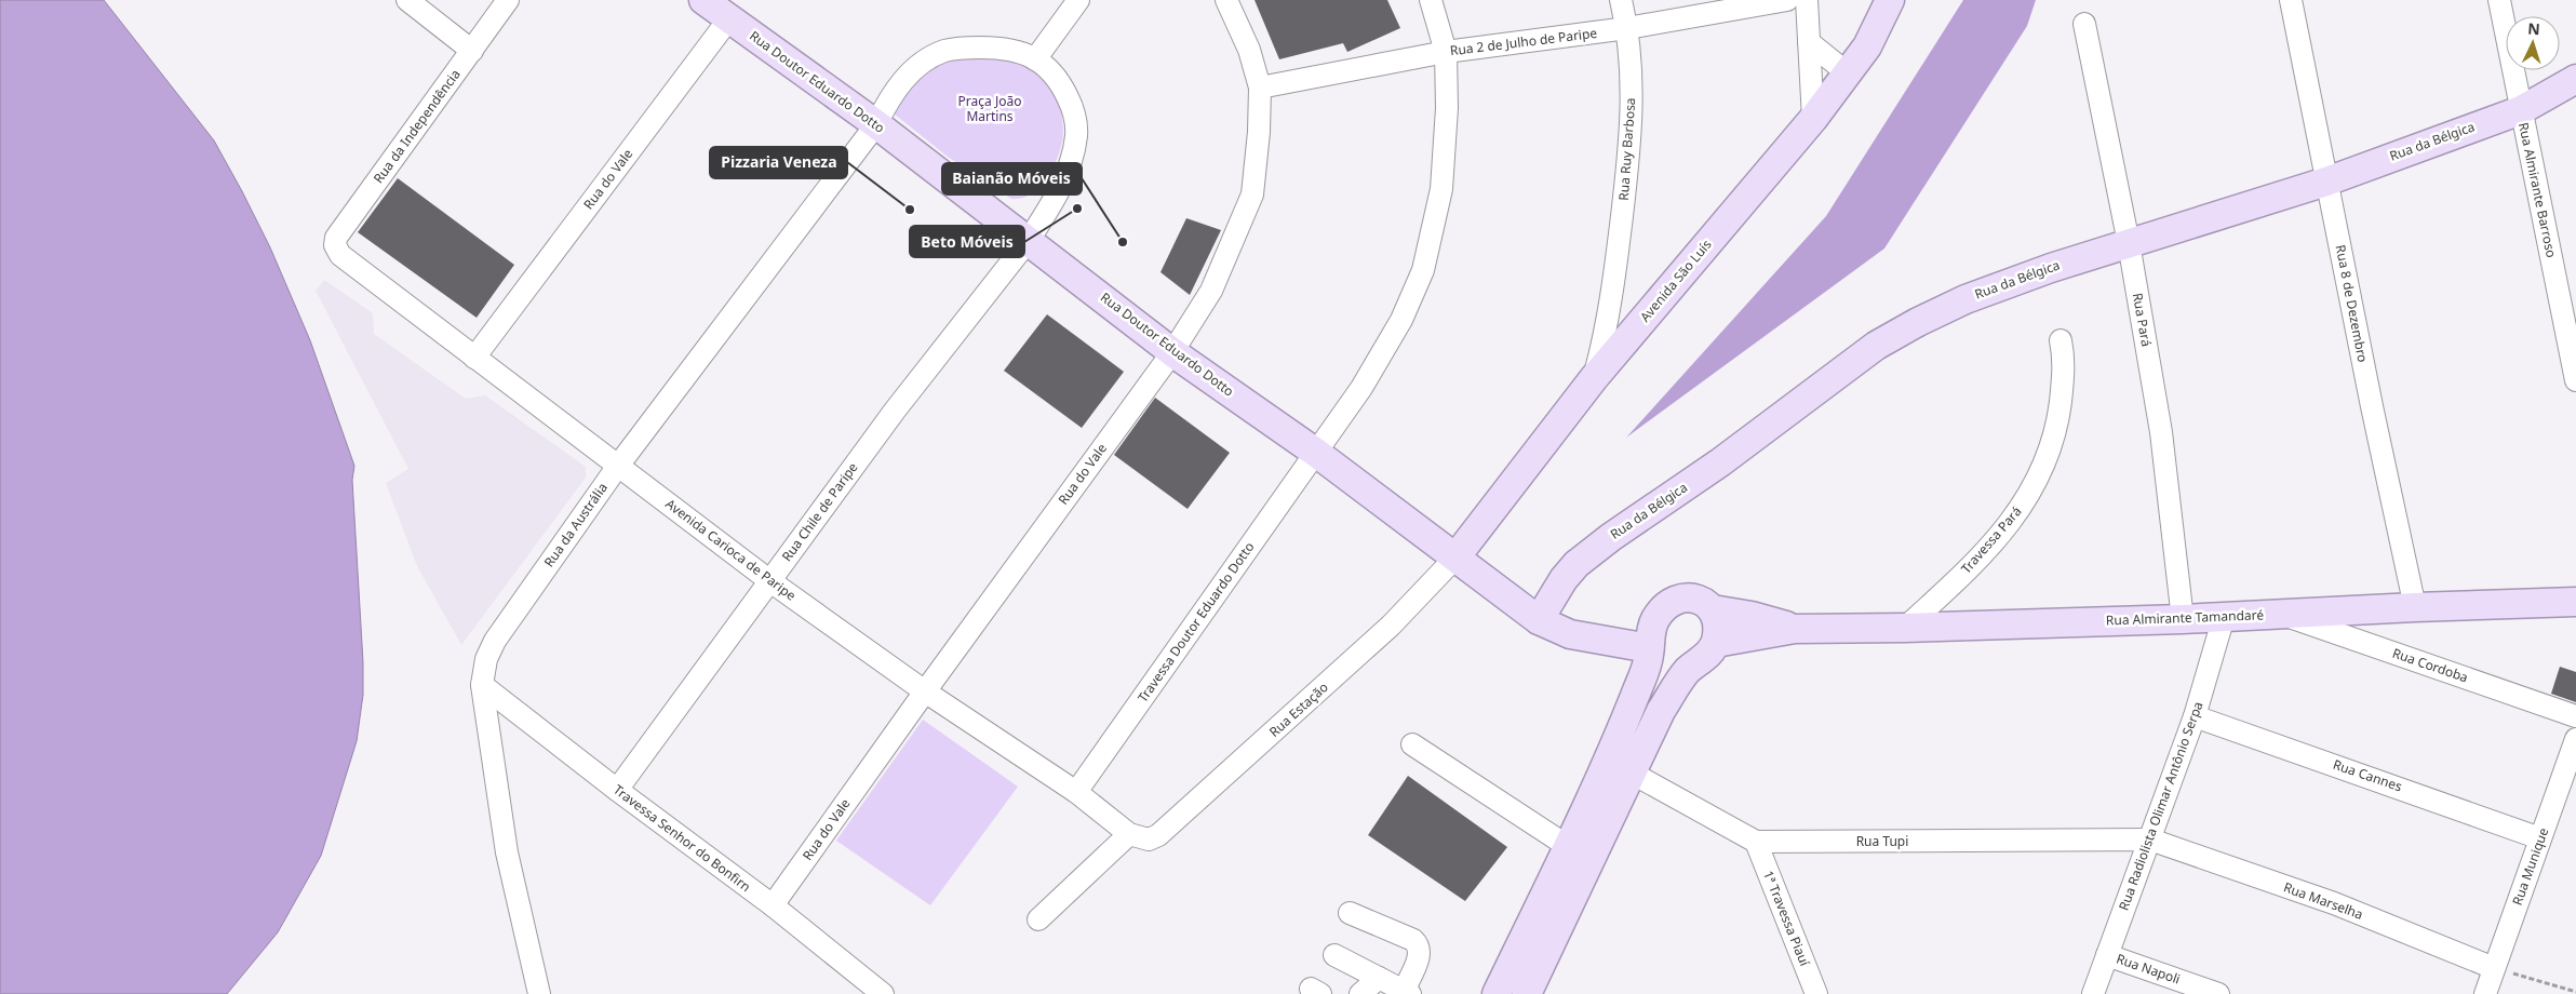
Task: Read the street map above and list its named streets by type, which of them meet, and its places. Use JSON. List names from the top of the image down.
{
  "streets": {
    "main road": [
      "Rua Doutor Eduardo Dotto",
      "Rua da Bélgica",
      "Avenida São Luís",
      "Rua Almirante Tamandaré"
    ],
    "street": [
      "Rua 2 de Julho de Paripe",
      "Rua da Independência",
      "Rua Ruy Barbosa",
      "Rua do Vale",
      "Rua Almirante Barroso",
      "Rua 8 de Dezembro",
      "Rua Pará",
      "Rua Chile de Paripe",
      "Rua da Austrália",
      "Travessa Pará",
      "Avenida Carioca de Paripe",
      "Travessa Doutor Eduardo Dotto",
      "Rua Cordoba",
      "Rua Estação",
      "Rua Cannes",
      "Rua Radiolista Olimar Antônio Serpa",
      "Travessa Senhor do Bonfirn",
      "Rua Tupi",
      "Rua Munique",
      "Rua Marselha",
      "1ª Travessa Piauí",
      "Rua Napoli"
    ]
  },
  "crossings": [
    ["Rua 2 de Julho de Paripe", "Rua Ruy Barbosa"],
    ["Rua 2 de Julho de Paripe", "Rua do Vale"],
    ["Rua Doutor Eduardo Dotto", "Rua da Bélgica"],
    ["Rua Doutor Eduardo Dotto", "Rua do Vale"],
    ["Rua Doutor Eduardo Dotto", "Avenida São Luís"],
    ["Rua Doutor Eduardo Dotto", "Rua Chile de Paripe"],
    ["Rua Doutor Eduardo Dotto", "Rua da Austrália"],
    ["Rua Doutor Eduardo Dotto", "Rua Almirante Tamandaré"],
    ["Rua Doutor Eduardo Dotto", "Travessa Doutor Eduardo Dotto"],
    ["Rua Doutor Eduardo Dotto", "Rua Estação"],
    ["Rua da Independência", "Avenida Carioca de Paripe"],
    ["Rua da Bélgica", "Rua Almirante Barroso"],
    ["Rua da Bélgica", "Rua 8 de Dezembro"],
    ["Rua da Bélgica", "Rua Pará"],
    ["Rua Ruy Barbosa", "Avenida São Luís"],
    ["Rua do Vale", "Avenida Carioca de Paripe"],
    ["Rua do Vale", "Travessa Senhor do Bonfirn"],
    ["Avenida São Luís", "Rua Estação"],
    ["Rua 8 de Dezembro", "Rua Almirante Tamandaré"],
    ["Rua Pará", "Rua Almirante Tamandaré"],
    ["Rua Chile de Paripe", "Avenida Carioca de Paripe"],
    ["Rua Chile de Paripe", "Travessa Senhor do Bonfirn"],
    ["Rua da Austrália", "Avenida Carioca de Paripe"],
    ["Rua da Austrália", "Travessa Senhor do Bonfirn"],
    ["Travessa Pará", "Rua Almirante Tamandaré"],
    ["Avenida Carioca de Paripe", "Travessa Doutor Eduardo Dotto"],
    ["Avenida Carioca de Paripe", "Rua Estação"],
    ["Rua Almirante Tamandaré", "Rua Cordoba"],
    ["Rua Almirante Tamandaré", "Rua Radiolista Olimar Antônio Serpa"],
    ["Rua Cannes", "Rua Radiolista Olimar Antônio Serpa"],
    ["Rua Cannes", "Rua Munique"],
    ["Rua Radiolista Olimar Antônio Serpa", "Rua Tupi"],
    ["Rua Radiolista Olimar Antônio Serpa", "Rua Marselha"],
    ["Rua Radiolista Olimar Antônio Serpa", "Rua Napoli"],
    ["Rua Tupi", "Rua Marselha"],
    ["Rua Tupi", "1ª Travessa Piauí"],
    ["Rua Munique", "Rua Marselha"]
  ],
  "parks": ["Praça João Martins"],
  "places": ["Beto Móveis", "Pizzaria Veneza", "Baianão Móveis"],
  "north": "top"
}
